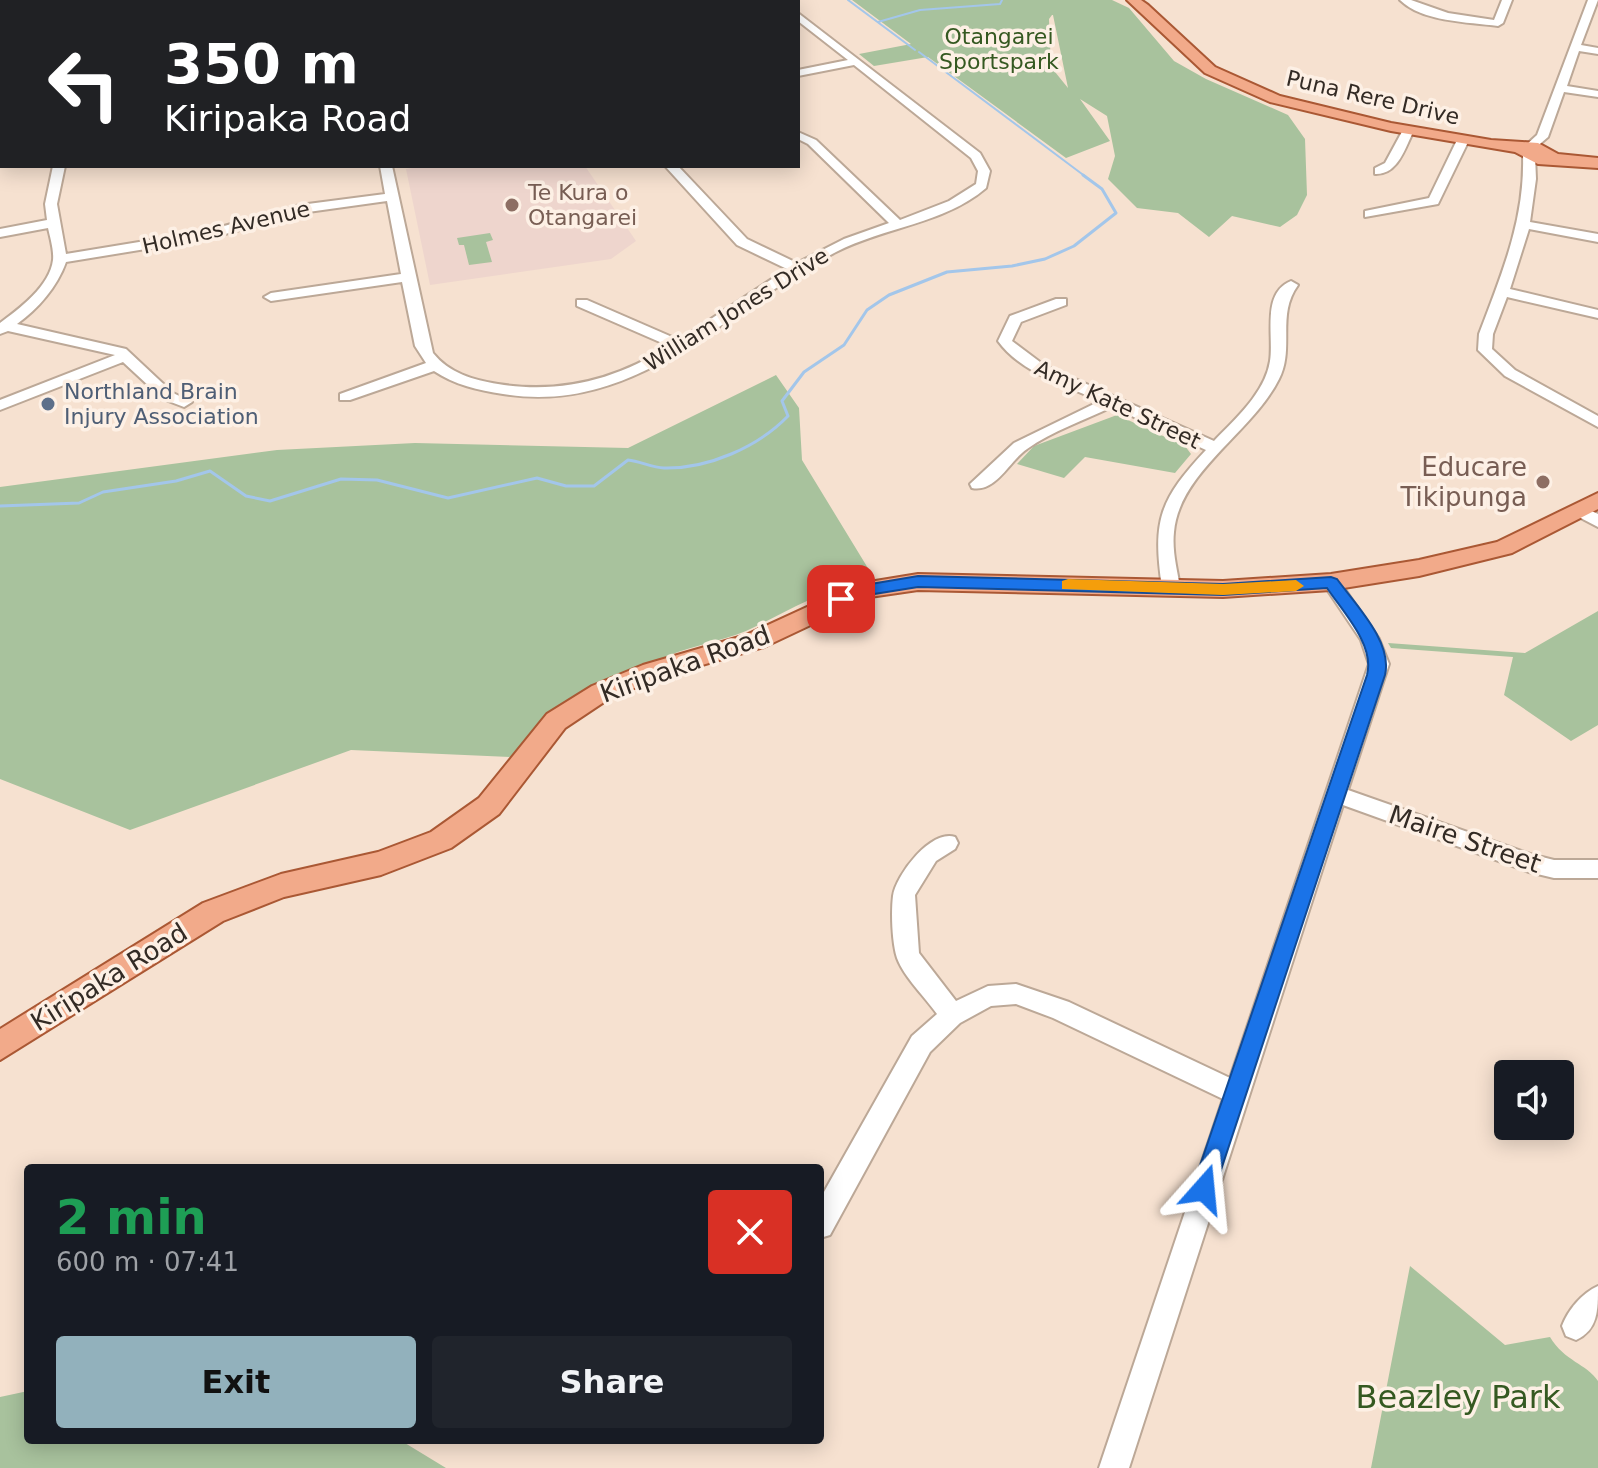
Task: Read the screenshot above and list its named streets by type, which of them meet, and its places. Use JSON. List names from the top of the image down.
{
  "streets": {
    "main road": ["Puna Rere Drive", "Kiripaka Road"],
    "street": [
      "Holmes Avenue",
      "William Jones Drive",
      "Amy Kate Street",
      "Maire Street"
    ]
  },
  "parks": ["Otangarei Sportspark", "Beazley Park"],
  "places": ["Te Kura o Otangarei", "Northland Brain Injury Association", "Educare Tikipunga"],
  "page": {
    "turn": ["350 m", "Kiripaka Road"],
    "heading": ["2 min", "600 m · 07:41"],
    "buttons": ["Exit", "Share"]
  }
}
